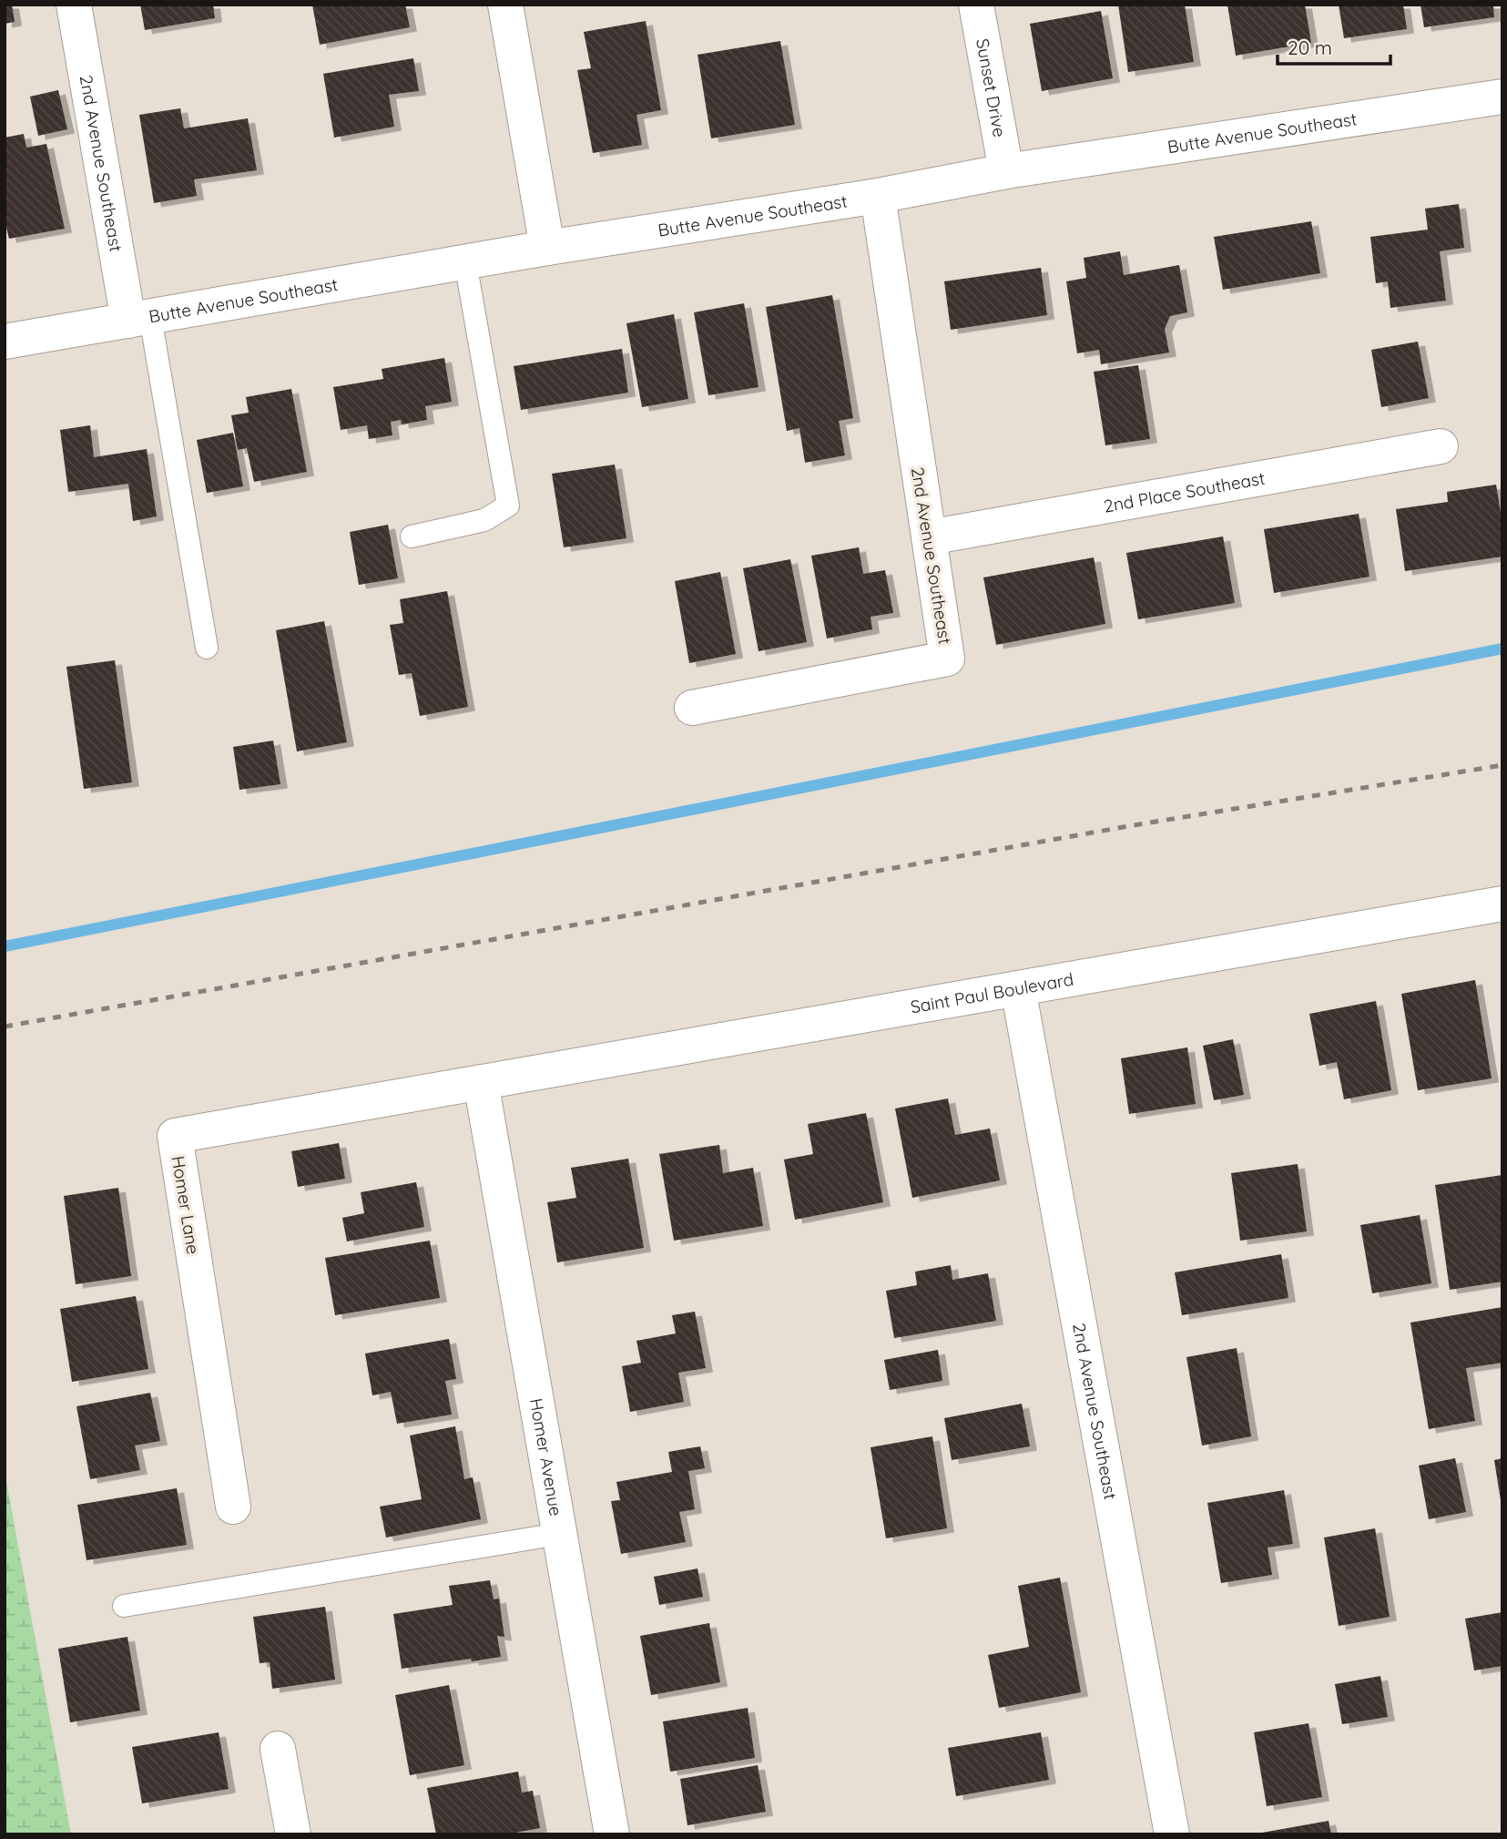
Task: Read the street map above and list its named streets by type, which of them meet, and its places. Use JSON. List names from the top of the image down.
{
  "streets": {
    "street": [
      "Sunset Drive",
      "Butte Avenue Southeast",
      "2nd Avenue Southeast",
      "2nd Place Southeast",
      "Saint Paul Boulevard",
      "Homer Lane",
      "Homer Avenue"
    ]
  },
  "crossings": [
    ["Sunset Drive", "Butte Avenue Southeast"],
    ["Butte Avenue Southeast", "2nd Avenue Southeast"],
    ["2nd Avenue Southeast", "2nd Place Southeast"],
    ["2nd Avenue Southeast", "Saint Paul Boulevard"],
    ["Saint Paul Boulevard", "Homer Lane"],
    ["Saint Paul Boulevard", "Homer Avenue"],
    ["Homer Lane", "Homer Avenue"]
  ],
  "scale_bar": "20 m"
}
